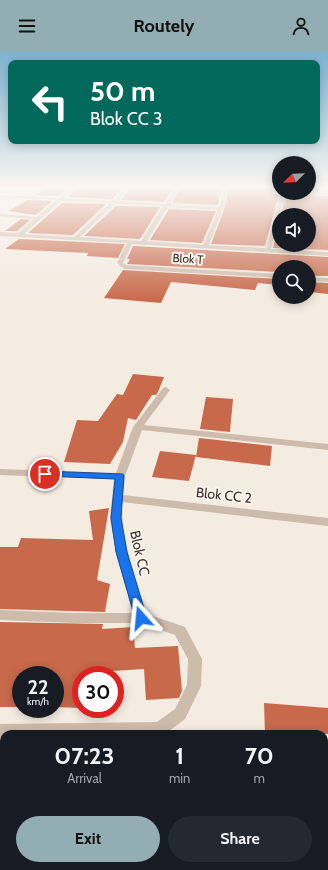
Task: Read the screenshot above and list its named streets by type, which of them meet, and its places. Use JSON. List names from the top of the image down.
{
  "streets": {
    "street": ["Blok T", "Blok CC 2", "Blok CC"]
  },
  "crossings": [
    ["Blok CC 2", "Blok CC"]
  ],
  "north": "bottom left",
  "page": {
    "header": "Routely",
    "turn": ["50 m", "Blok CC 3"],
    "speed": "22 km/h",
    "limit": "30",
    "eta": [
      "07:23",
      "Arrival",
      "1",
      "min",
      "70",
      "m"
    ],
    "buttons": ["Exit", "Share"]
  }
}
